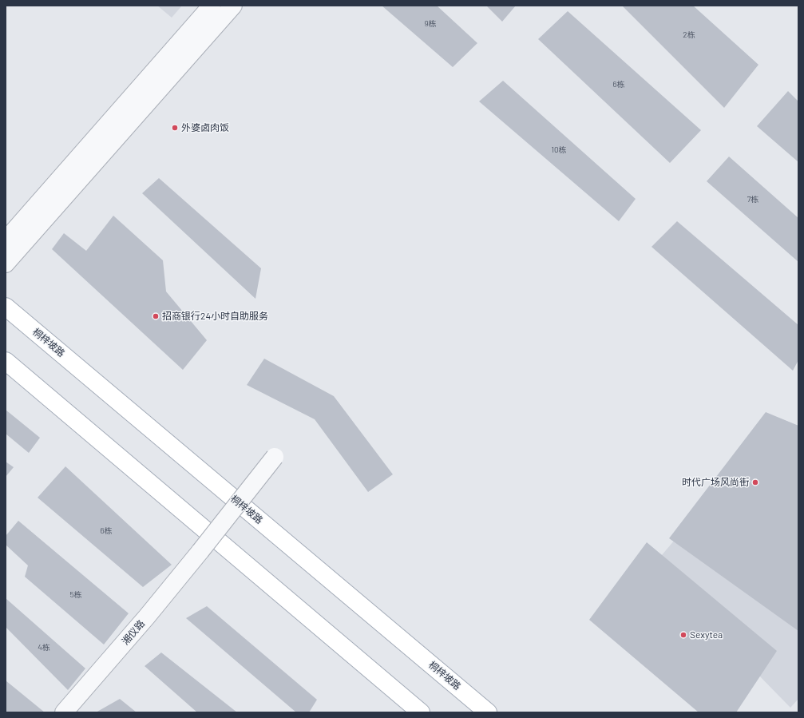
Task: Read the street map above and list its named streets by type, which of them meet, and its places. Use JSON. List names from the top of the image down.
{
  "streets": {
    "main road": ["桐梓坡路"],
    "street": ["湘仪路"]
  },
  "places": [
    "外婆卤肉饭",
    "招商银行24小时自助服务",
    "时代广场风尚街",
    "Sexytea"
  ],
  "house_numbers": [
    "9栋",
    "2栋",
    "6栋",
    "10栋",
    "7栋",
    "6栋",
    "5栋",
    "4栋"
  ]
}
